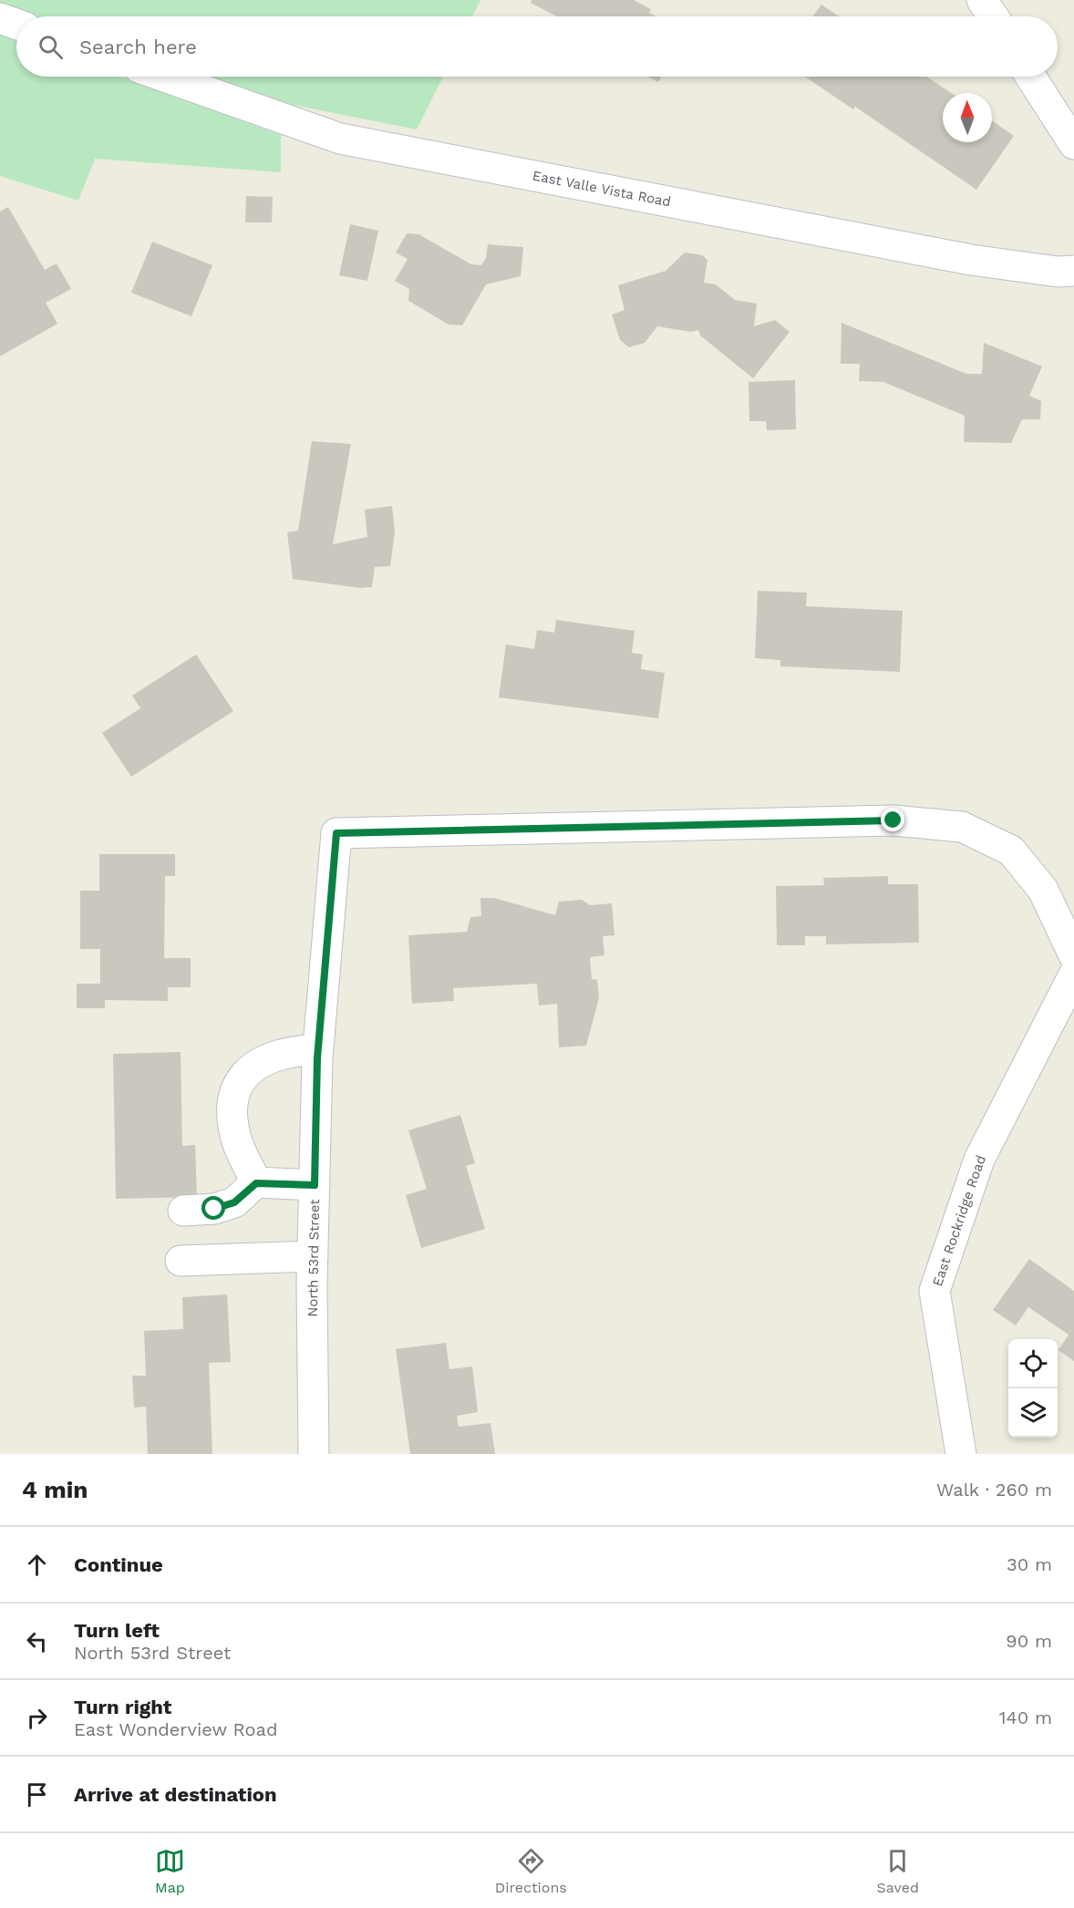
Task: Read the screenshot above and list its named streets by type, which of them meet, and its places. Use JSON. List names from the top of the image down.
{
  "streets": {
    "street": ["East Valle Vista Road", "East Rockridge Road", "North 53rd Street"]
  },
  "north": "top",
  "page": {
    "search": "Search here",
    "heading": ["4 min", "Walk · 260 m"],
    "list": [
      ["Continue", "30 m"],
      ["Turn left", "North 53rd Street", "90 m"],
      ["Turn right", "East Wonderview Road", "140 m"],
      "Arrive at destination"
    ],
    "nav": ["Map", "Directions", "Saved"]
  }
}
